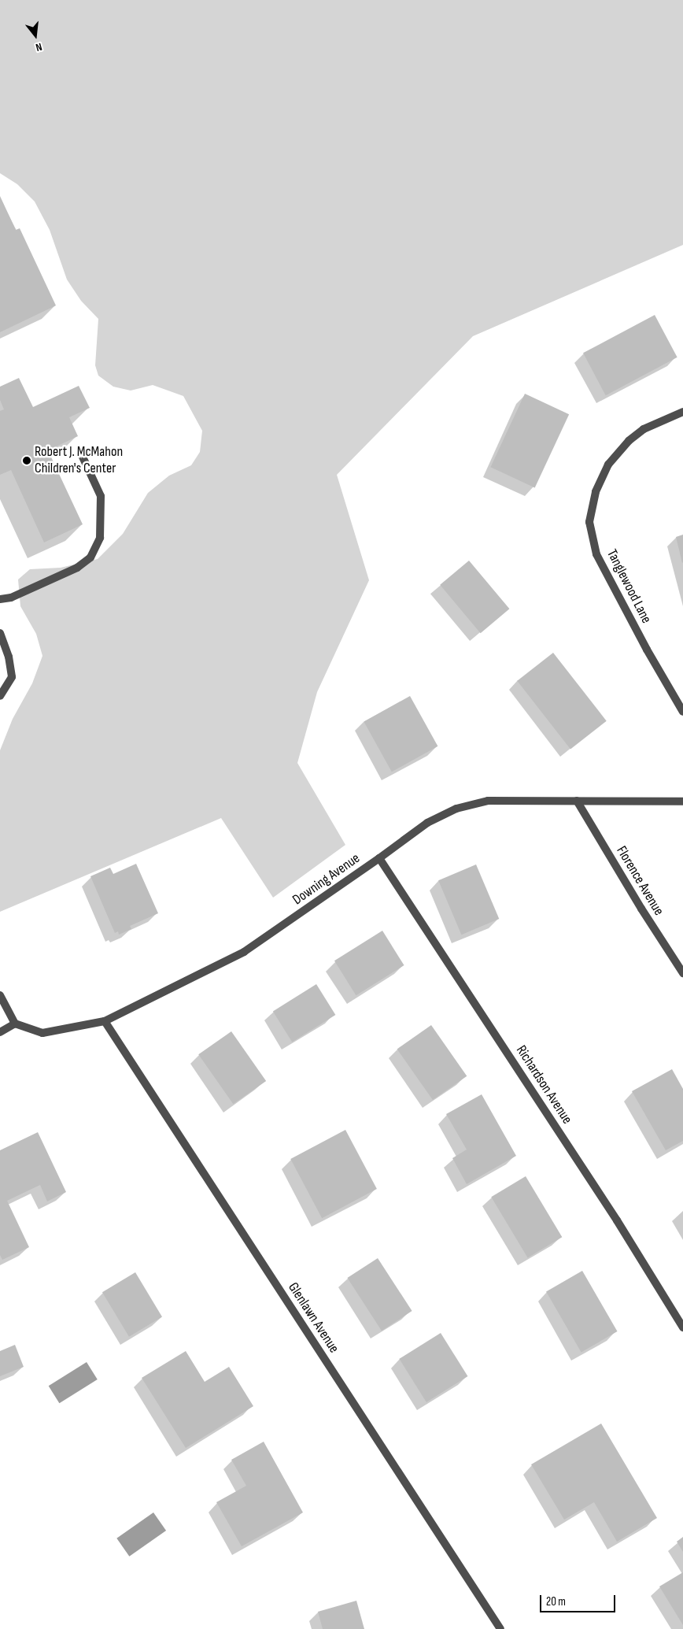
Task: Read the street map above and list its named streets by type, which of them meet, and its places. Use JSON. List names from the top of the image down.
{
  "streets": {
    "street": [
      "Tanglewood Lane",
      "Downing Avenue",
      "Florence Avenue",
      "Richardson Avenue",
      "Glenlawn Avenue"
    ]
  },
  "crossings": [
    ["Downing Avenue", "Florence Avenue"],
    ["Downing Avenue", "Richardson Avenue"],
    ["Downing Avenue", "Glenlawn Avenue"]
  ],
  "places": ["Robert J. McMahon Children's Center"],
  "scale_bar": "20 m",
  "north": "bottom"
}
